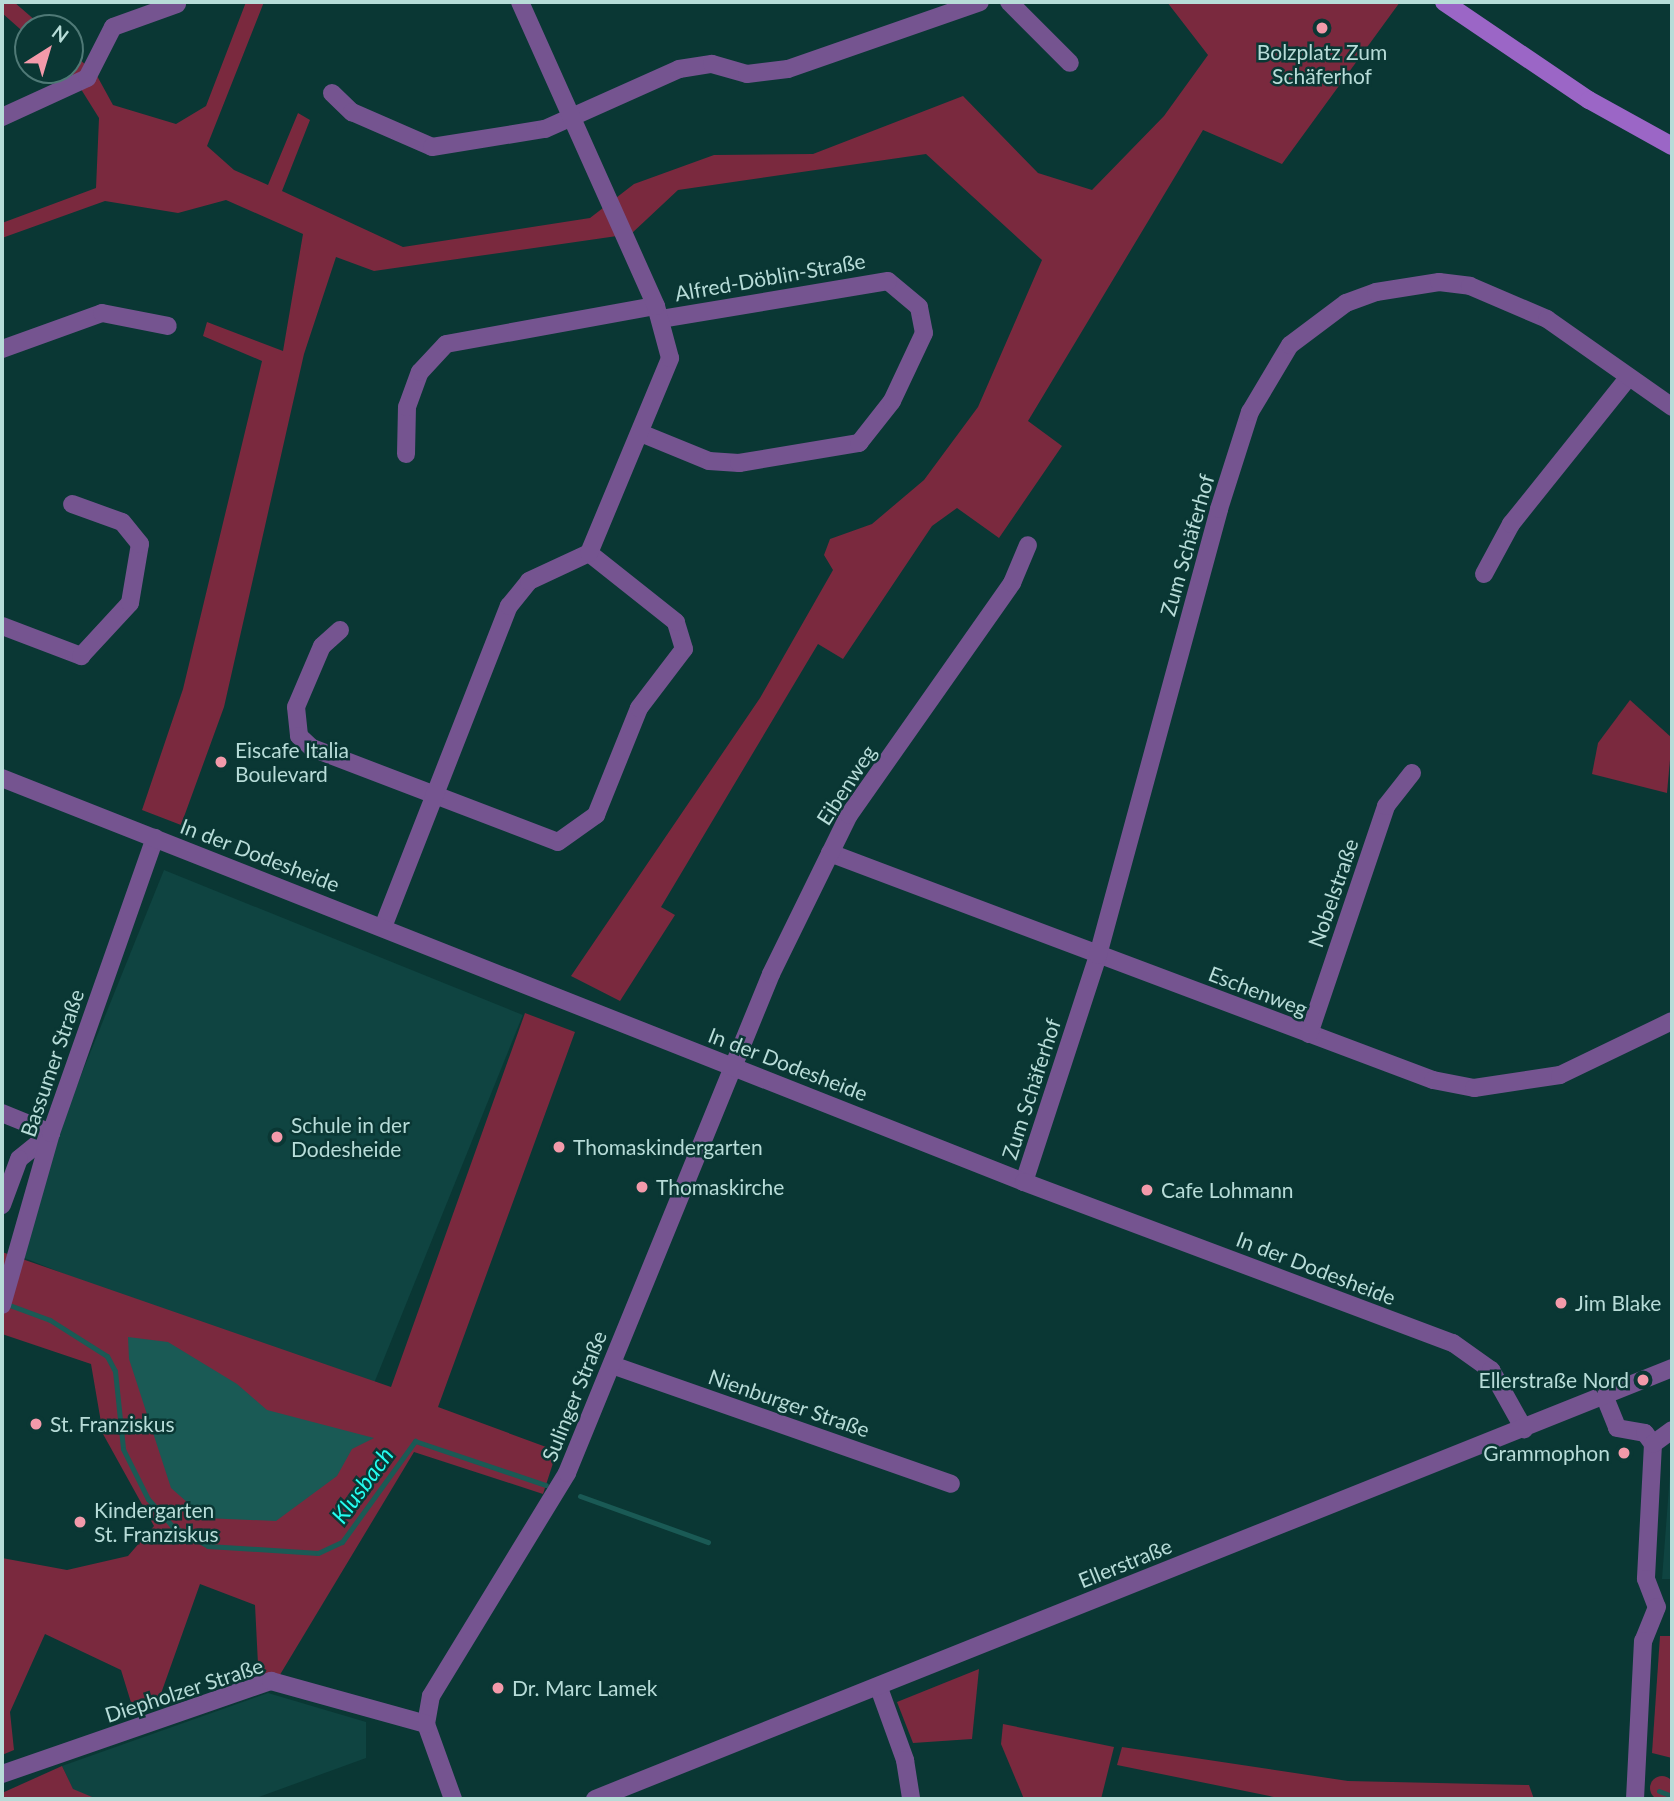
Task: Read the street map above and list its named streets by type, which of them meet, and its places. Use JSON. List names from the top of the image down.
{
  "streets": {
    "street": [
      "Alfred-Döblin-Straße",
      "Zum Schäferhof",
      "Eibenweg",
      "In der Dodesheide",
      "Nobelstraße",
      "Eschenweg",
      "Bassumer Straße",
      "Sulinger Straße",
      "Nienburger Straße",
      "Ellerstraße",
      "Diepholzer Straße"
    ]
  },
  "crossings": [
    ["Zum Schäferhof", "In der Dodesheide"],
    ["Zum Schäferhof", "Eschenweg"],
    ["Eibenweg", "In der Dodesheide"],
    ["Eibenweg", "Eschenweg"],
    ["Eibenweg", "Sulinger Straße"],
    ["In der Dodesheide", "Bassumer Straße"],
    ["In der Dodesheide", "Sulinger Straße"],
    ["In der Dodesheide", "Ellerstraße"],
    ["Nobelstraße", "Eschenweg"],
    ["Sulinger Straße", "Nienburger Straße"],
    ["Sulinger Straße", "Diepholzer Straße"]
  ],
  "water": ["Klusbach"],
  "places": [
    "Bolzplatz Zum Schäferhof",
    "Eiscafe Italia Boulevard",
    "Schule in der Dodesheide",
    "Thomaskindergarten",
    "Thomaskirche",
    "Cafe Lohmann",
    "Jim Blake",
    "Ellerstraße Nord",
    "St. Franziskus",
    "Grammophon",
    "Kindergarten St. Franziskus",
    "Dr. Marc Lamek"
  ],
  "north": "top right"
}
